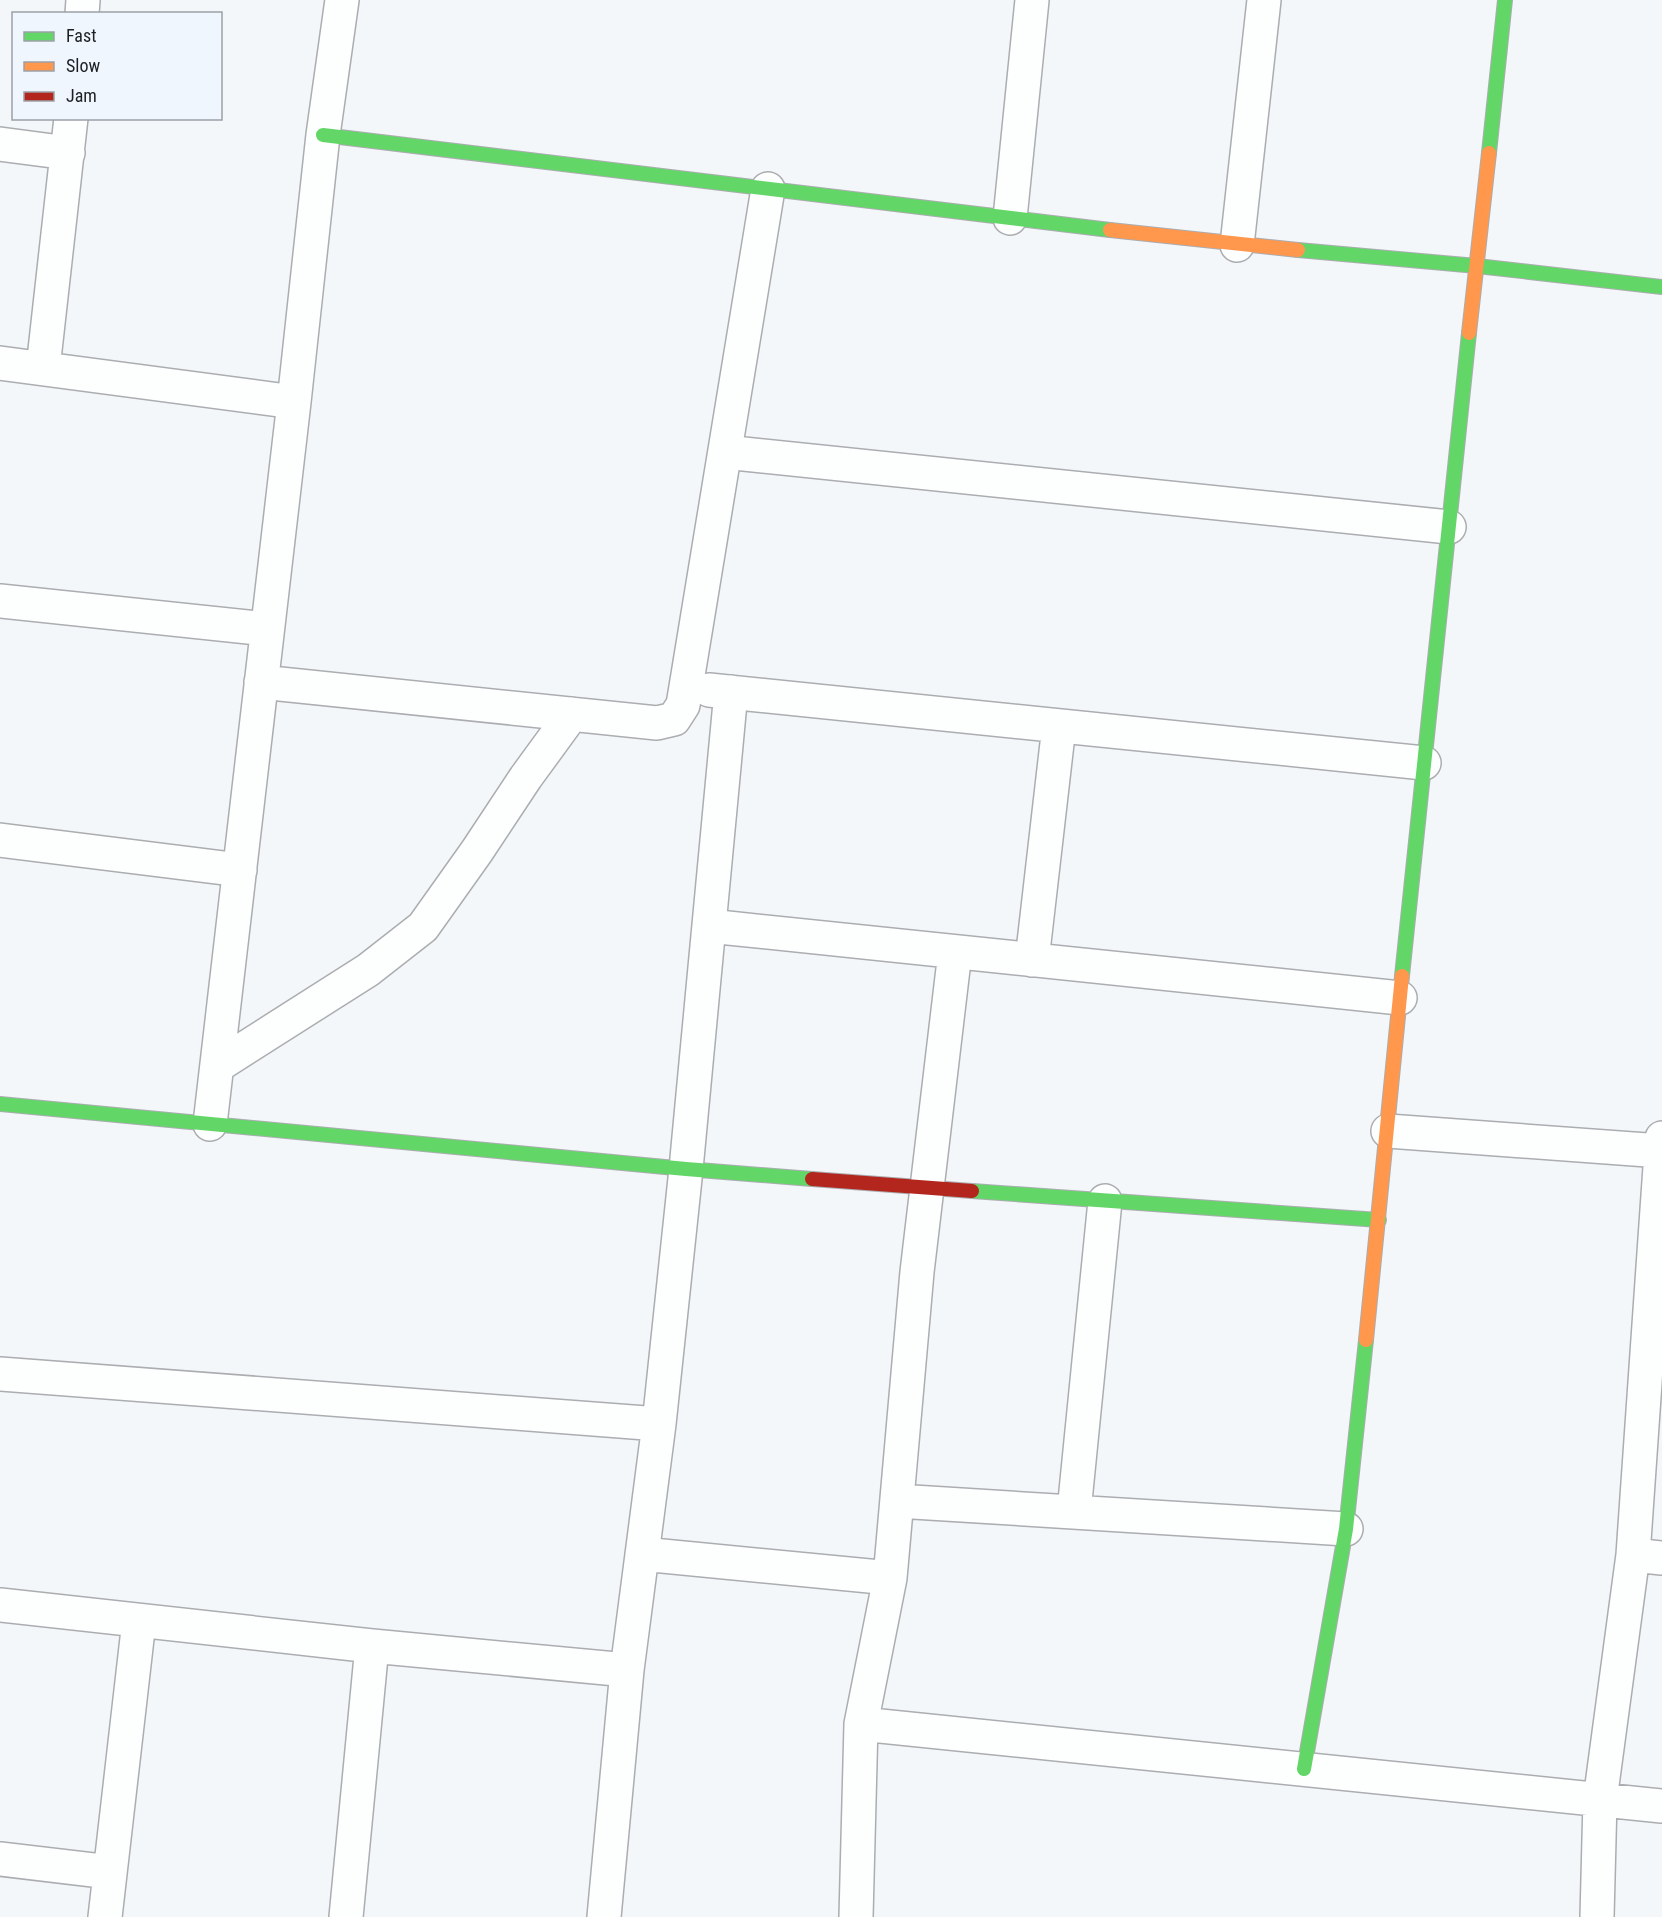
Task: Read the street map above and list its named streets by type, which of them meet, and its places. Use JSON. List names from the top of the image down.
{
  "legend": ["Fast", "Slow", "Jam"]
}
